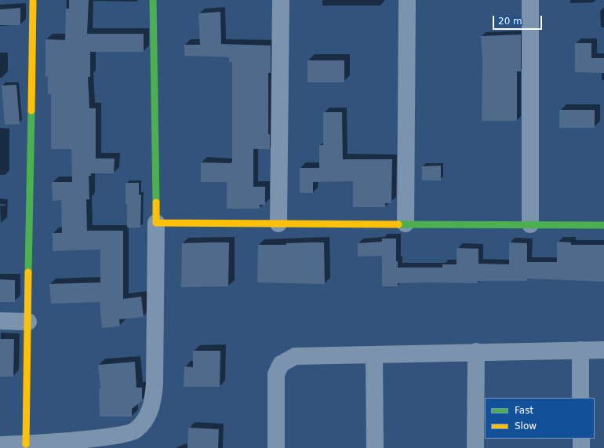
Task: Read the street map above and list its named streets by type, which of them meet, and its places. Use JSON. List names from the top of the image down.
{
  "legend": ["Fast", "Slow"],
  "scale_bar": "20 m"
}
